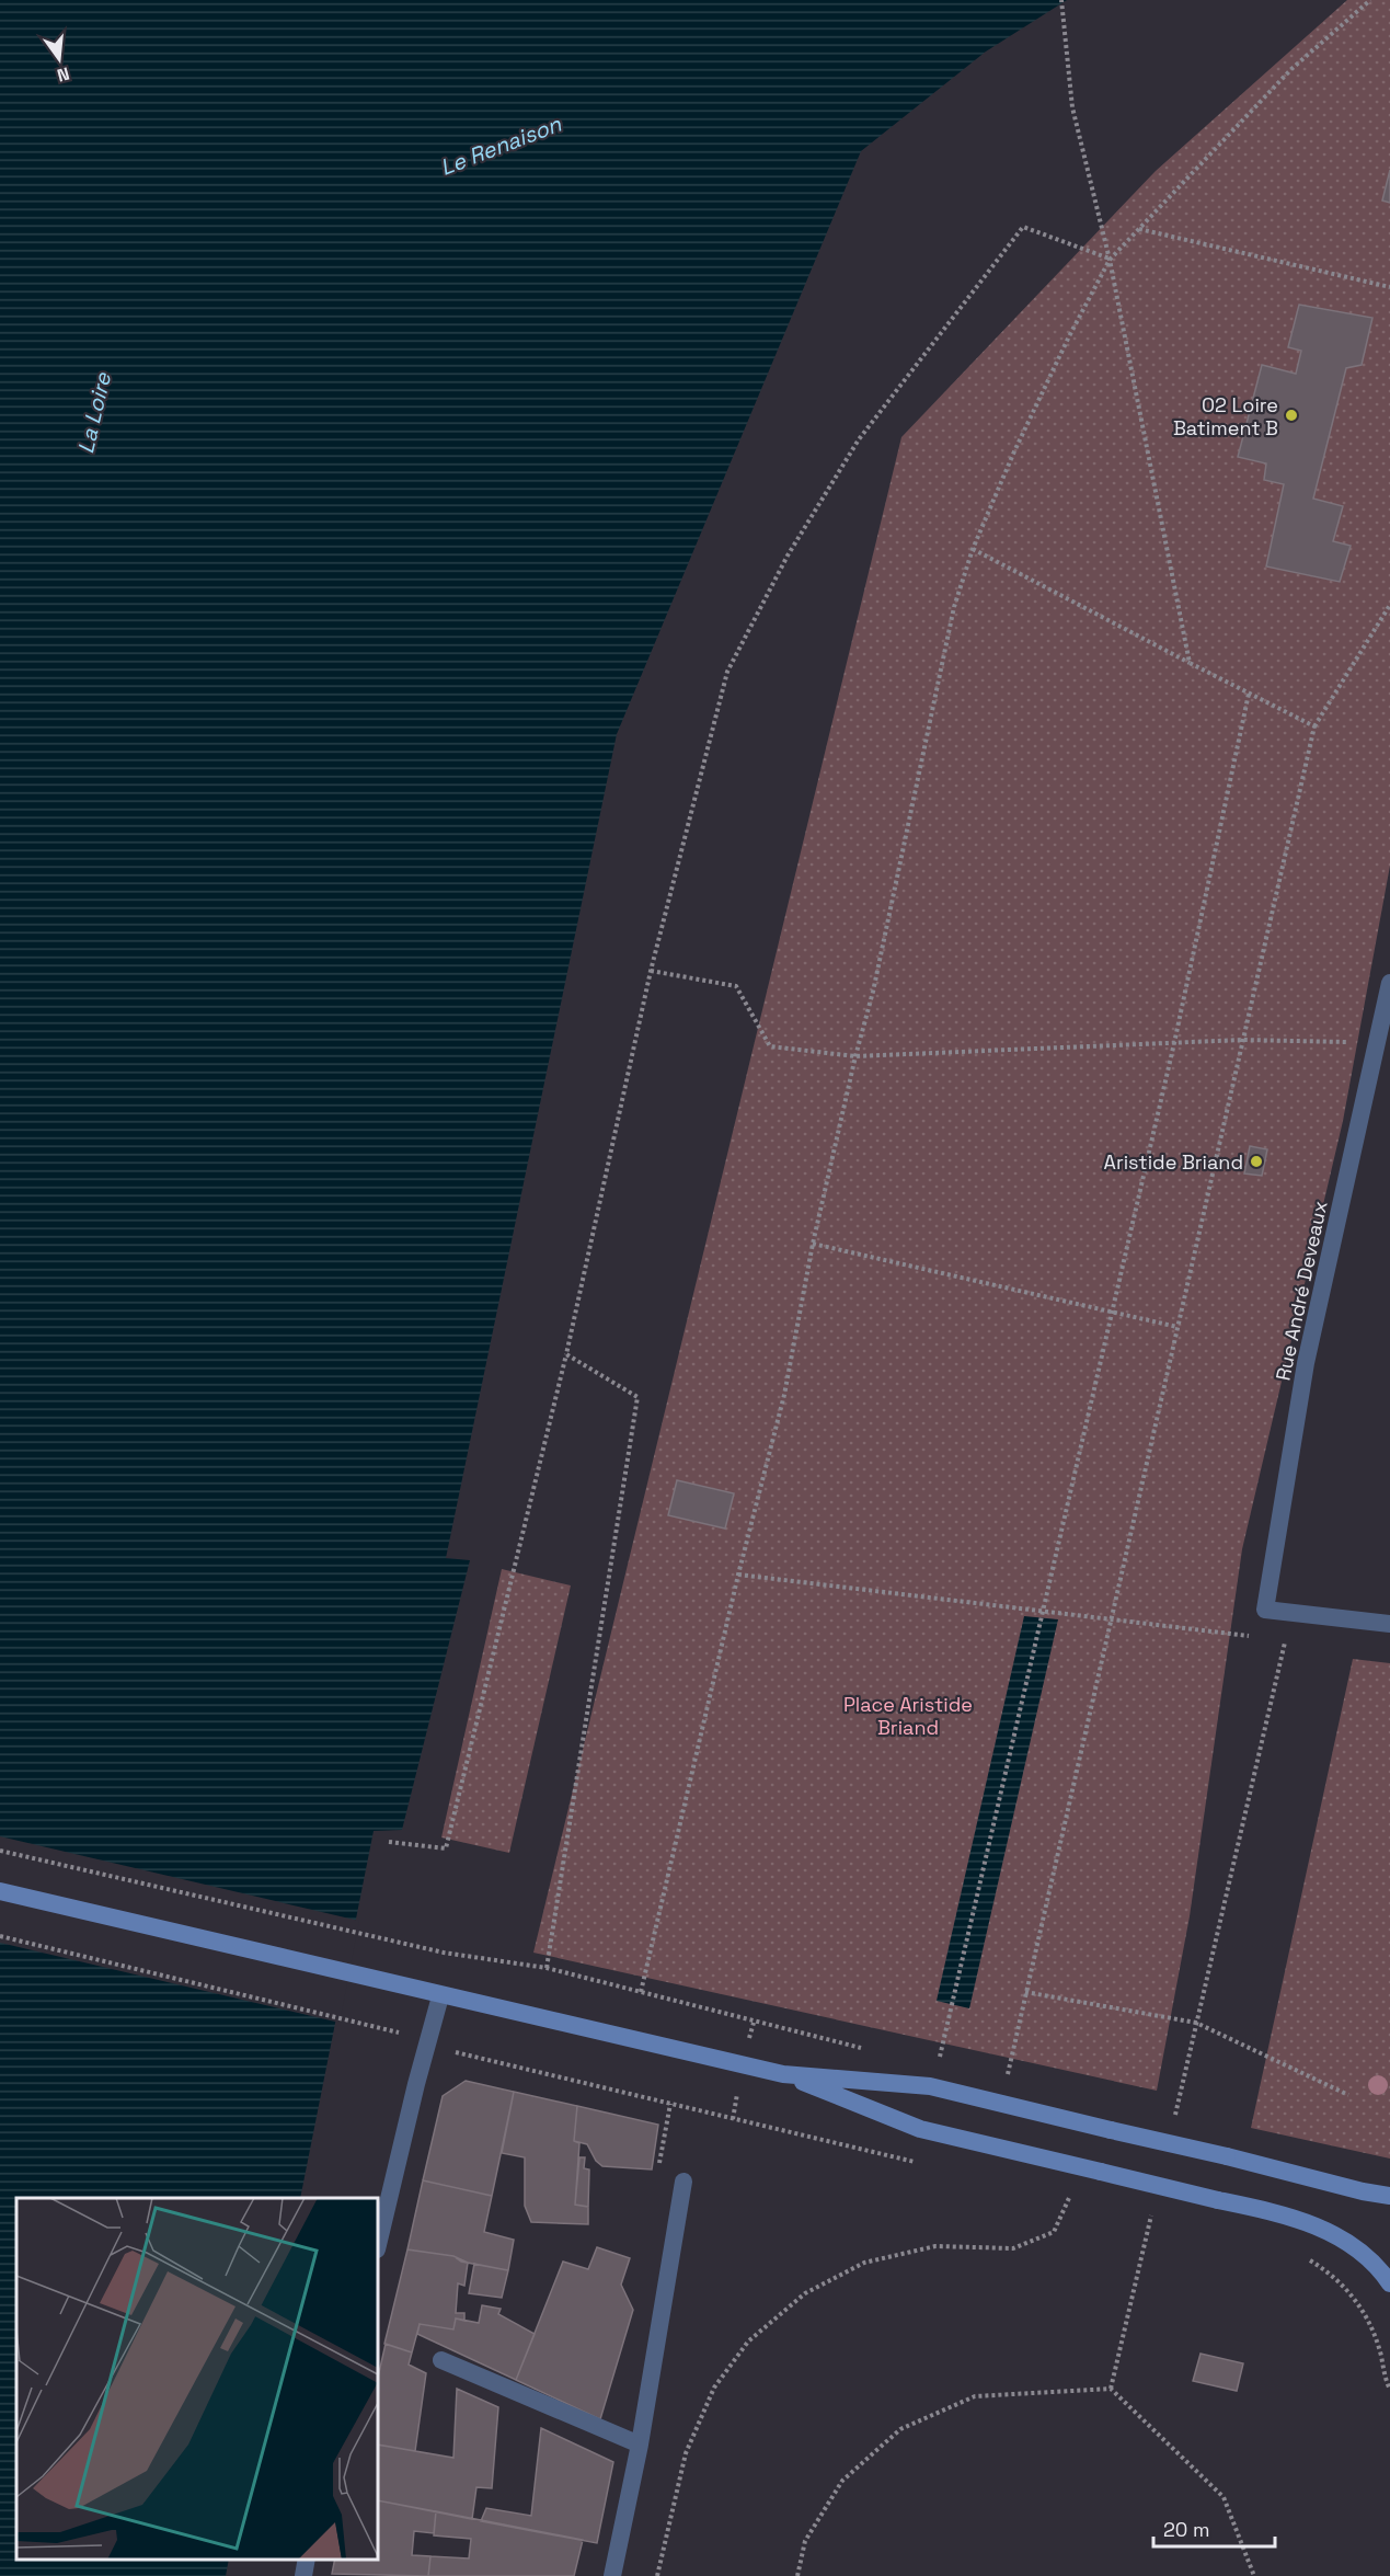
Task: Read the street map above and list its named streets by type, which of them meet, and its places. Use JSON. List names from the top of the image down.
{
  "streets": {
    "street": ["Rue André Deveaux"]
  },
  "water": ["Le Renaison", "La Loire"],
  "parks": ["Place Aristide Briand"],
  "places": ["O2 Loire Batiment B", "Aristide Briand"],
  "scale_bar": "20 m",
  "north": "bottom"
}
